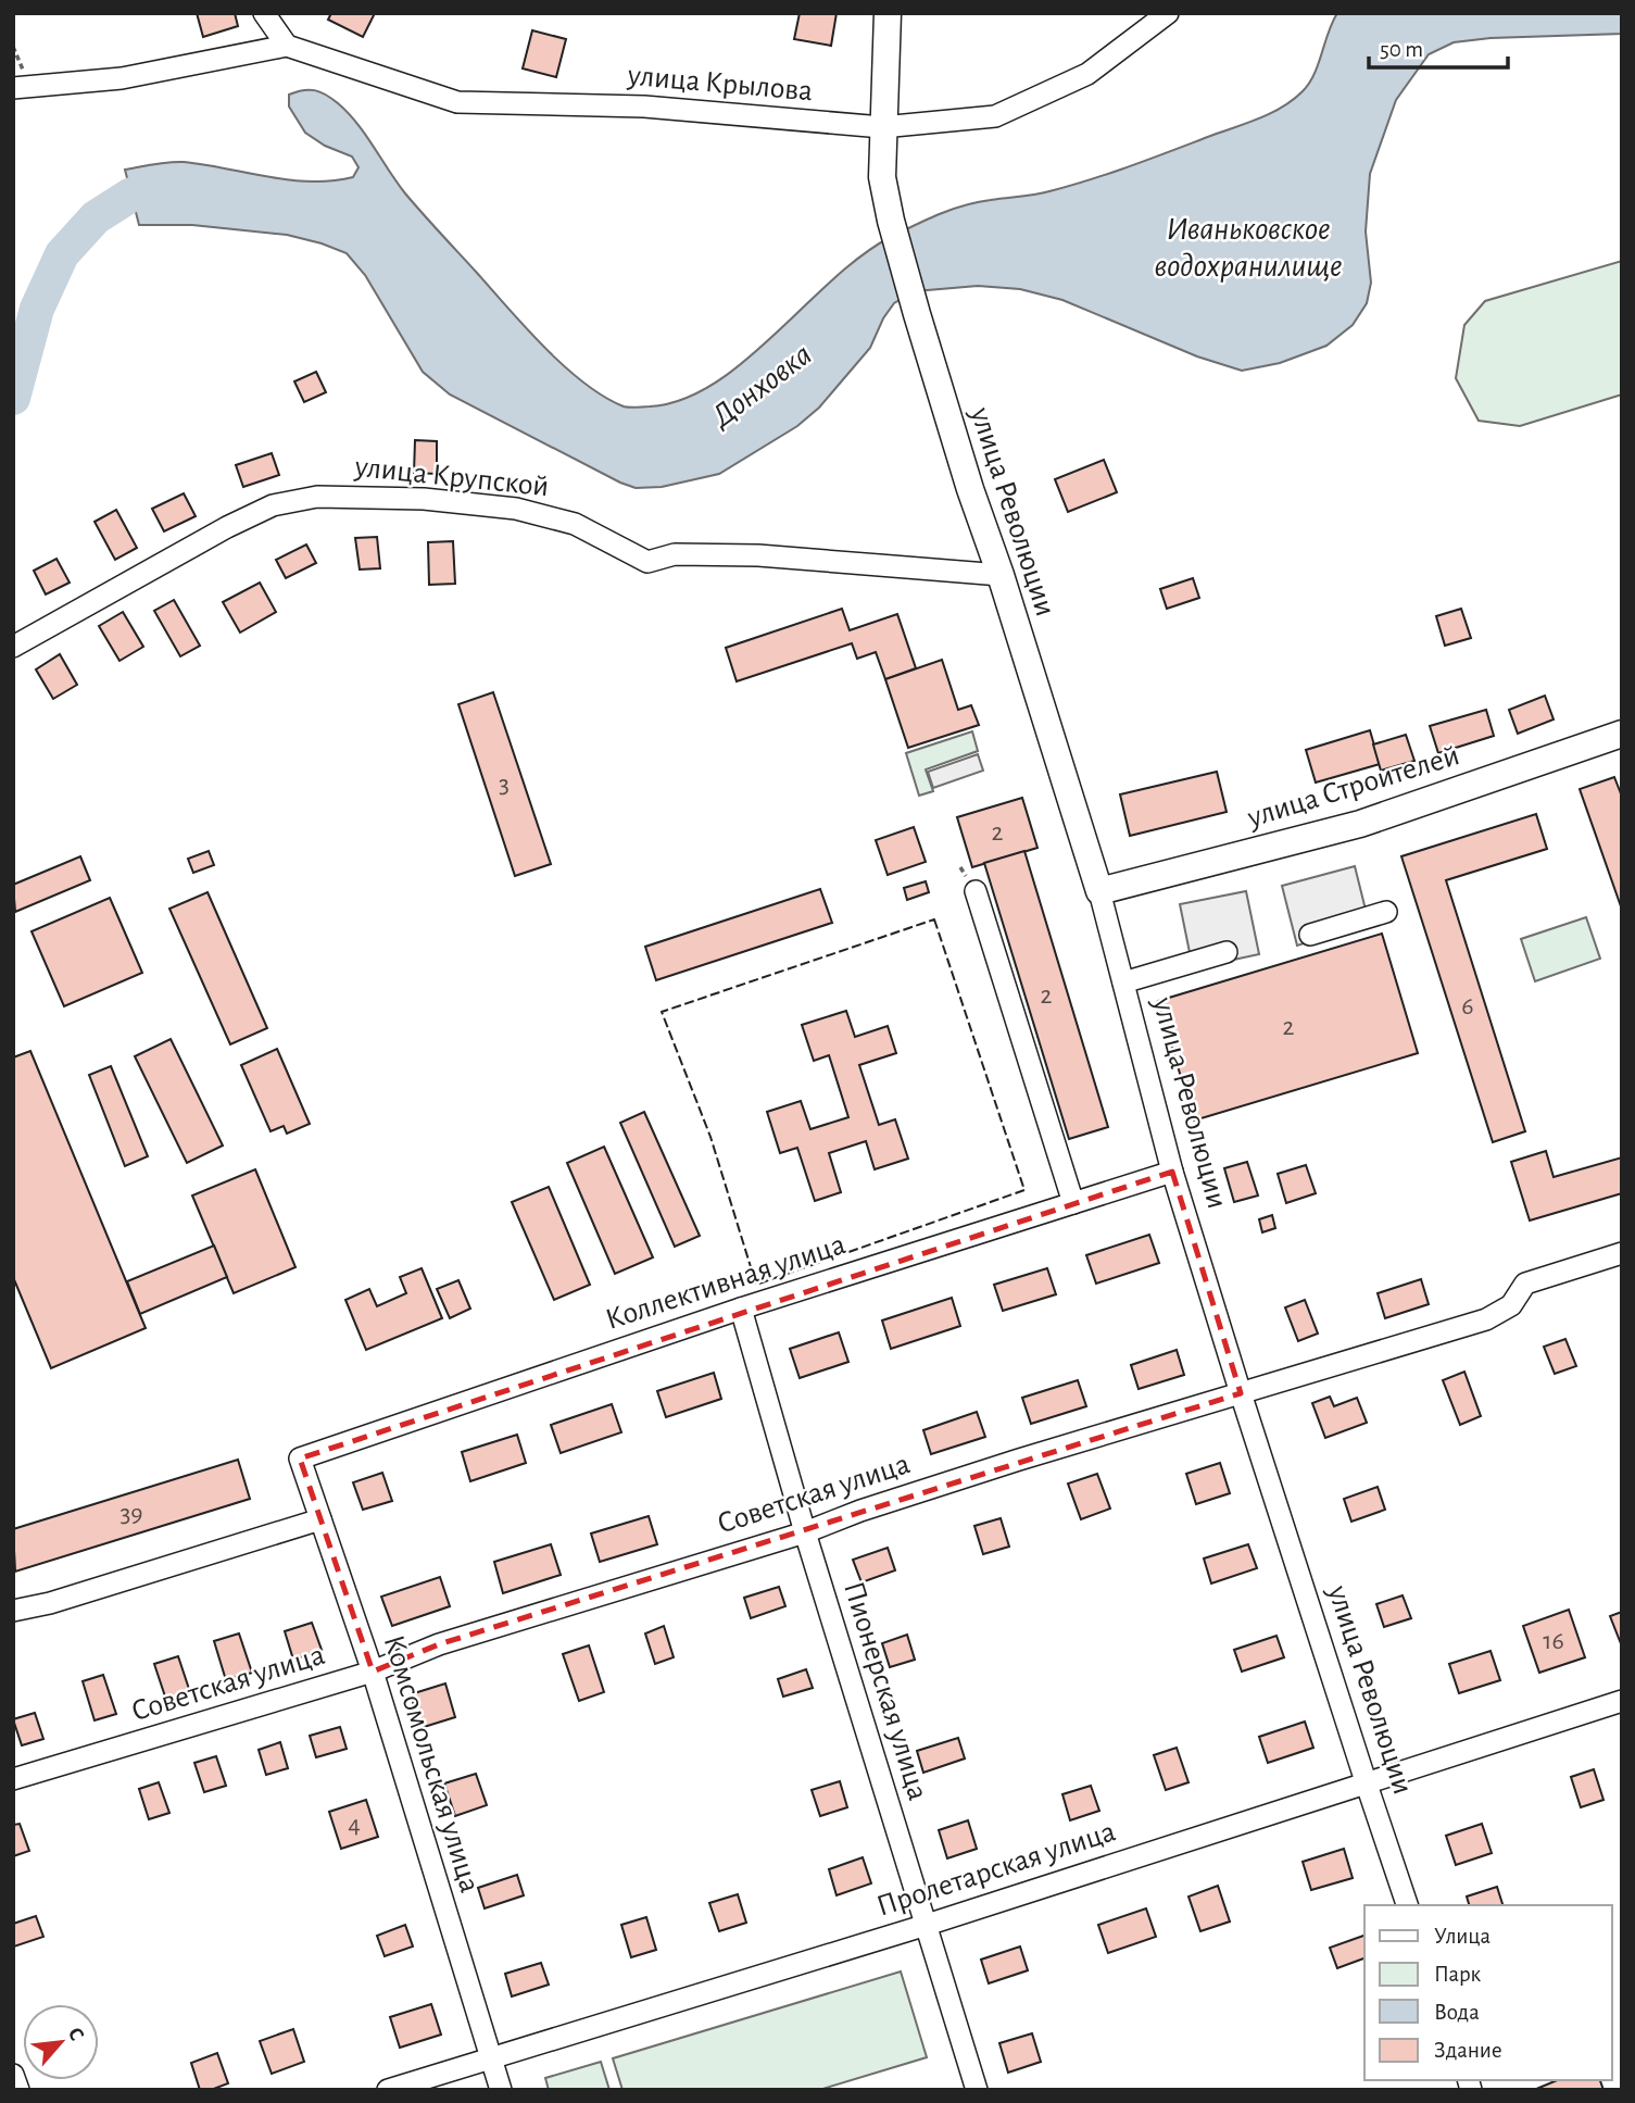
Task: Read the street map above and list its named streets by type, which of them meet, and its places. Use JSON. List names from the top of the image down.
{
  "streets": {
    "main road": ["улица Революции", "улица Строителей"],
    "street": [
      "улица Крылова",
      "улица Крупской",
      "Коллективная улица",
      "Советская улица",
      "Пионерская улица",
      "Комсомольская улица",
      "Пролетарская улица"
    ]
  },
  "crossings": [
    ["улица Крылова", "улица Революции"],
    ["улица Крупской", "улица Революции"],
    ["улица Революции", "улица Строителей"],
    ["улица Революции", "Коллективная улица"],
    ["улица Революции", "Советская улица"],
    ["улица Революции", "Пролетарская улица"],
    ["Коллективная улица", "Пионерская улица"],
    ["Коллективная улица", "Комсомольская улица"],
    ["Советская улица", "Пионерская улица"],
    ["Советская улица", "Комсомольская улица"],
    ["Пионерская улица", "Пролетарская улица"],
    ["Комсомольская улица", "Пролетарская улица"]
  ],
  "water": ["Иваньковское водохранилище", "Донховка"],
  "house_numbers": [
    "3",
    "2",
    "2",
    "6",
    "2",
    "39",
    "16",
    "4"
  ],
  "legend": [
    "Улица",
    "Парк",
    "Вода",
    "Здание"
  ],
  "scale_bar": "50 m",
  "north": "top right"
}
